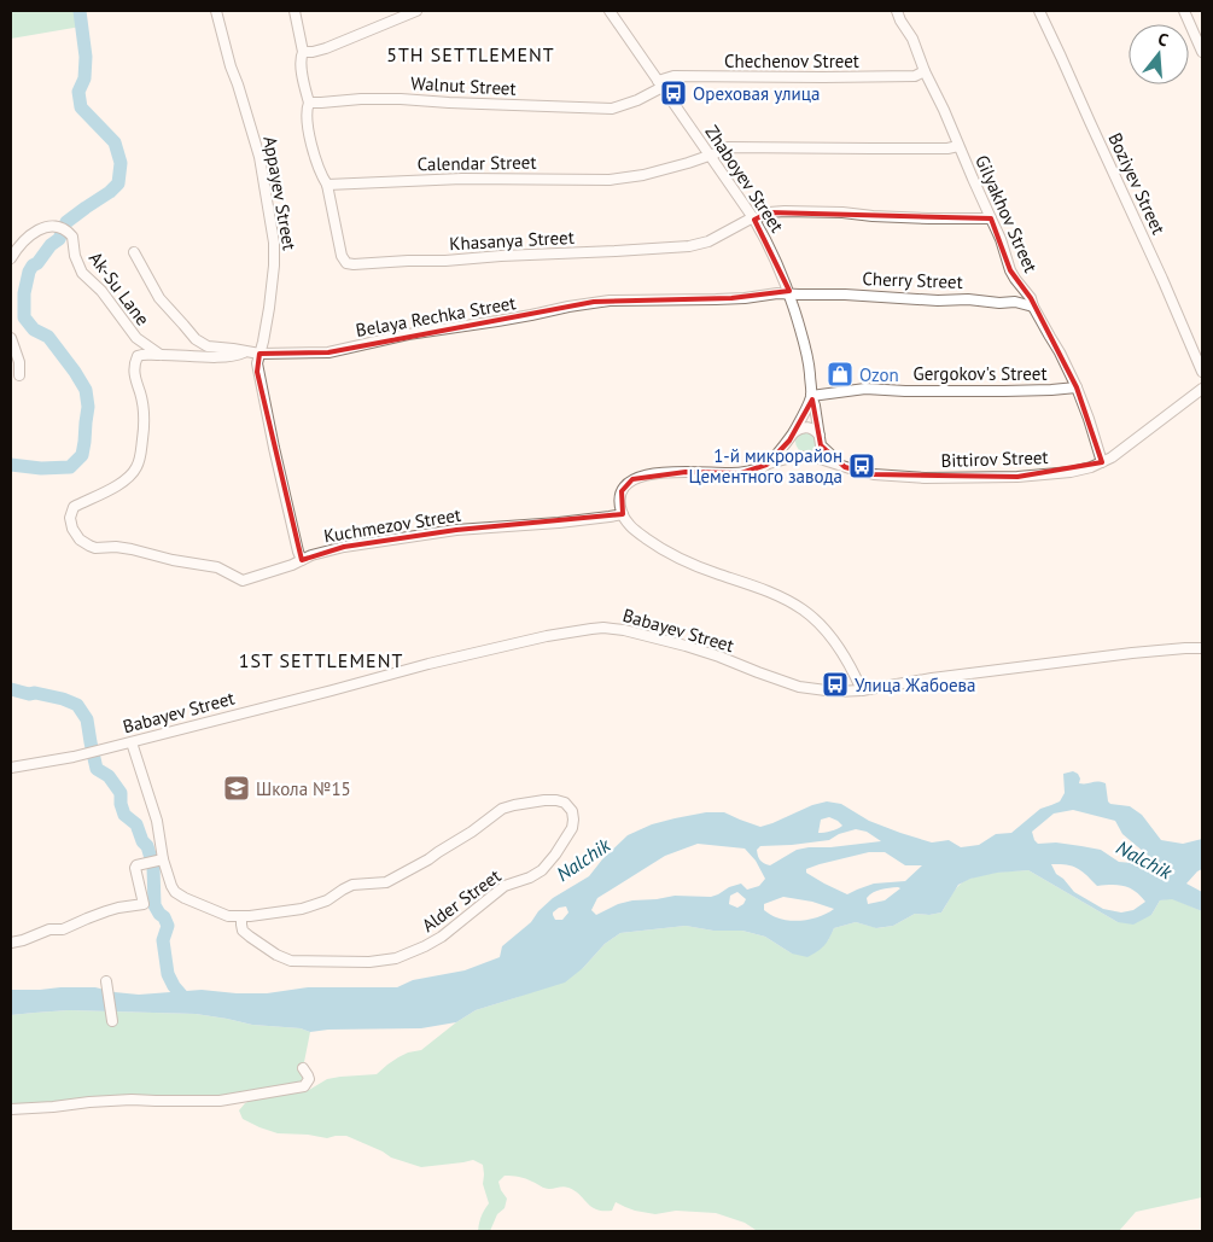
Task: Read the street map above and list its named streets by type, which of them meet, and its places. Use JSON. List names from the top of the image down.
{
  "streets": {
    "street": [
      "Chechenov Street",
      "Walnut Street",
      "Calendar Street",
      "Zhaboyev Street",
      "Boziyev Street",
      "Appayev Street",
      "Gilyakhov Street",
      "Khasanya Street",
      "Cherry Street",
      "Ak-Su Lane",
      "Belaya Rechka Street",
      "Gergokov's Street",
      "Bittirov Street",
      "Kuchmezov Street",
      "Babayev Street",
      "Alder Street"
    ]
  },
  "crossings": [
    ["Chechenov Street", "Walnut Street"],
    ["Chechenov Street", "Zhaboyev Street"],
    ["Chechenov Street", "Gilyakhov Street"],
    ["Walnut Street", "Zhaboyev Street"],
    ["Calendar Street", "Zhaboyev Street"],
    ["Calendar Street", "Gilyakhov Street"],
    ["Calendar Street", "Khasanya Street"],
    ["Zhaboyev Street", "Khasanya Street"],
    ["Zhaboyev Street", "Cherry Street"],
    ["Zhaboyev Street", "Belaya Rechka Street"],
    ["Zhaboyev Street", "Gergokov's Street"],
    ["Zhaboyev Street", "Bittirov Street"],
    ["Appayev Street", "Belaya Rechka Street"],
    ["Appayev Street", "Kuchmezov Street"],
    ["Gilyakhov Street", "Khasanya Street"],
    ["Gilyakhov Street", "Cherry Street"],
    ["Gilyakhov Street", "Gergokov's Street"],
    ["Gilyakhov Street", "Bittirov Street"],
    ["Cherry Street", "Belaya Rechka Street"],
    ["Ak-Su Lane", "Kuchmezov Street"],
    ["Belaya Rechka Street", "Kuchmezov Street"],
    ["Babayev Street", "Alder Street"]
  ],
  "districts": ["5TH SETTLEMENT", "1ST SETTLEMENT"],
  "water": ["Nalchik"],
  "places": {
    "bus stop": ["Ореховая улица", "1-й микрорайон Цементного завода", "Улица Жабоева"],
    "shop": ["Ozon"],
    "school or university": ["Школа №15"]
  },
  "north": "top"
}
